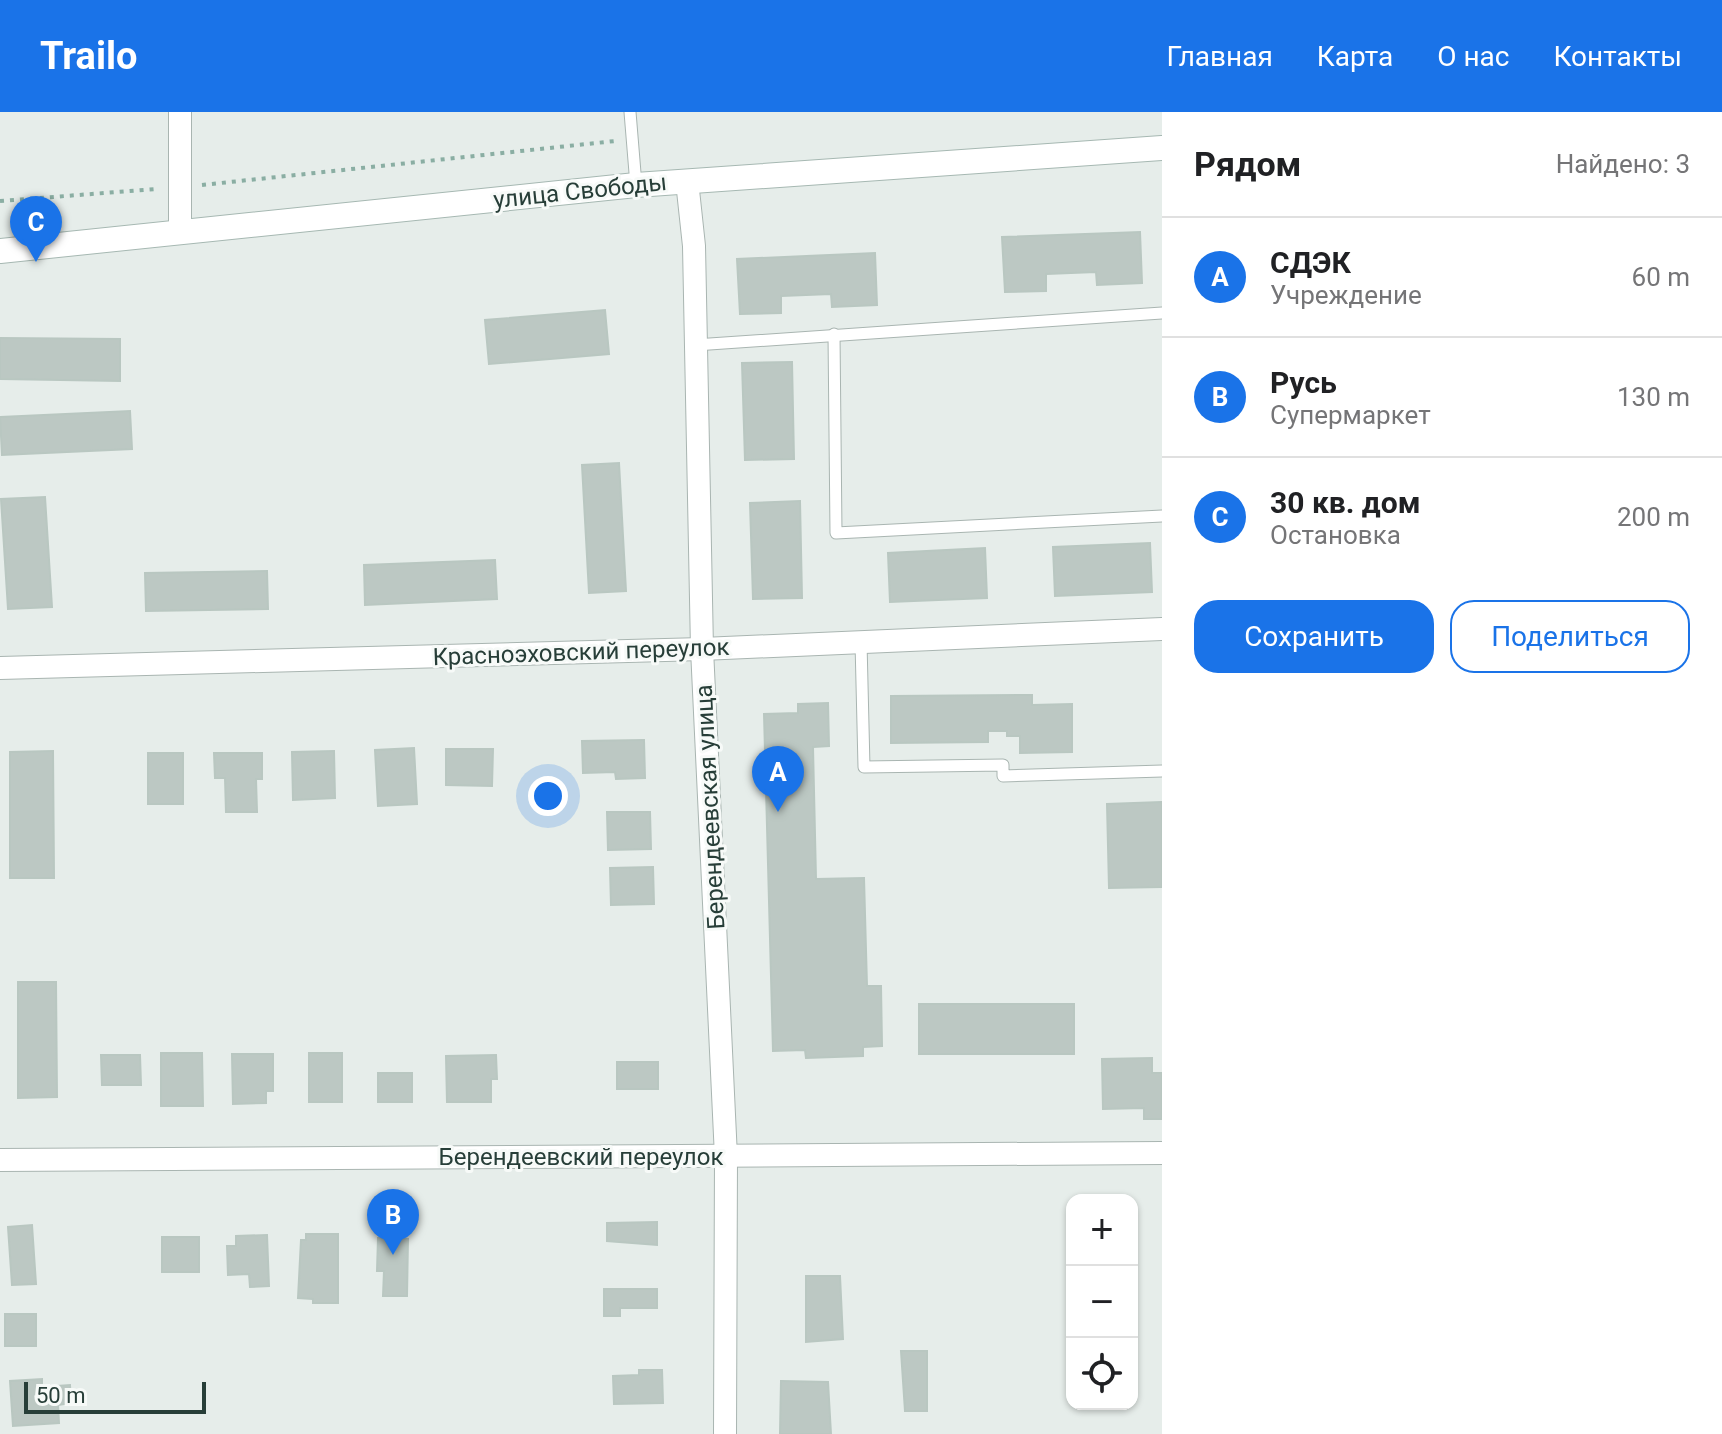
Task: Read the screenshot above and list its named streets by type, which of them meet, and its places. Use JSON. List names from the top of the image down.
{
  "streets": {
    "main road": ["улица Свободы"],
    "street": ["Красноэховский переулок", "Берендеевская улица", "Берендеевский переулок"]
  },
  "crossings": [
    ["улица Свободы", "Берендеевская улица"],
    ["Красноэховский переулок", "Берендеевская улица"],
    ["Берендеевская улица", "Берендеевский переулок"]
  ],
  "scale_bar": "50 m",
  "page": {
    "header": "Trailo",
    "nav": [
      "Главная",
      "Карта",
      "О нас",
      "Контакты"
    ],
    "heading": ["Рядом", "Найдено: 3"],
    "pins": ["C", "A", "B"],
    "list": [
      {
        "mark": "A",
        "name": "СДЭК",
        "note": "Учреждение",
        "value": "60 m"
      },
      {
        "mark": "B",
        "name": "Русь",
        "note": "Супермаркет",
        "value": "130 m"
      },
      {
        "mark": "C",
        "name": "30 кв. дом",
        "note": "Остановка",
        "value": "200 m"
      }
    ],
    "buttons": ["Сохранить", "Поделиться"],
    "map_buttons": ["+", "−"],
    "scale": "50 m"
  }
}
